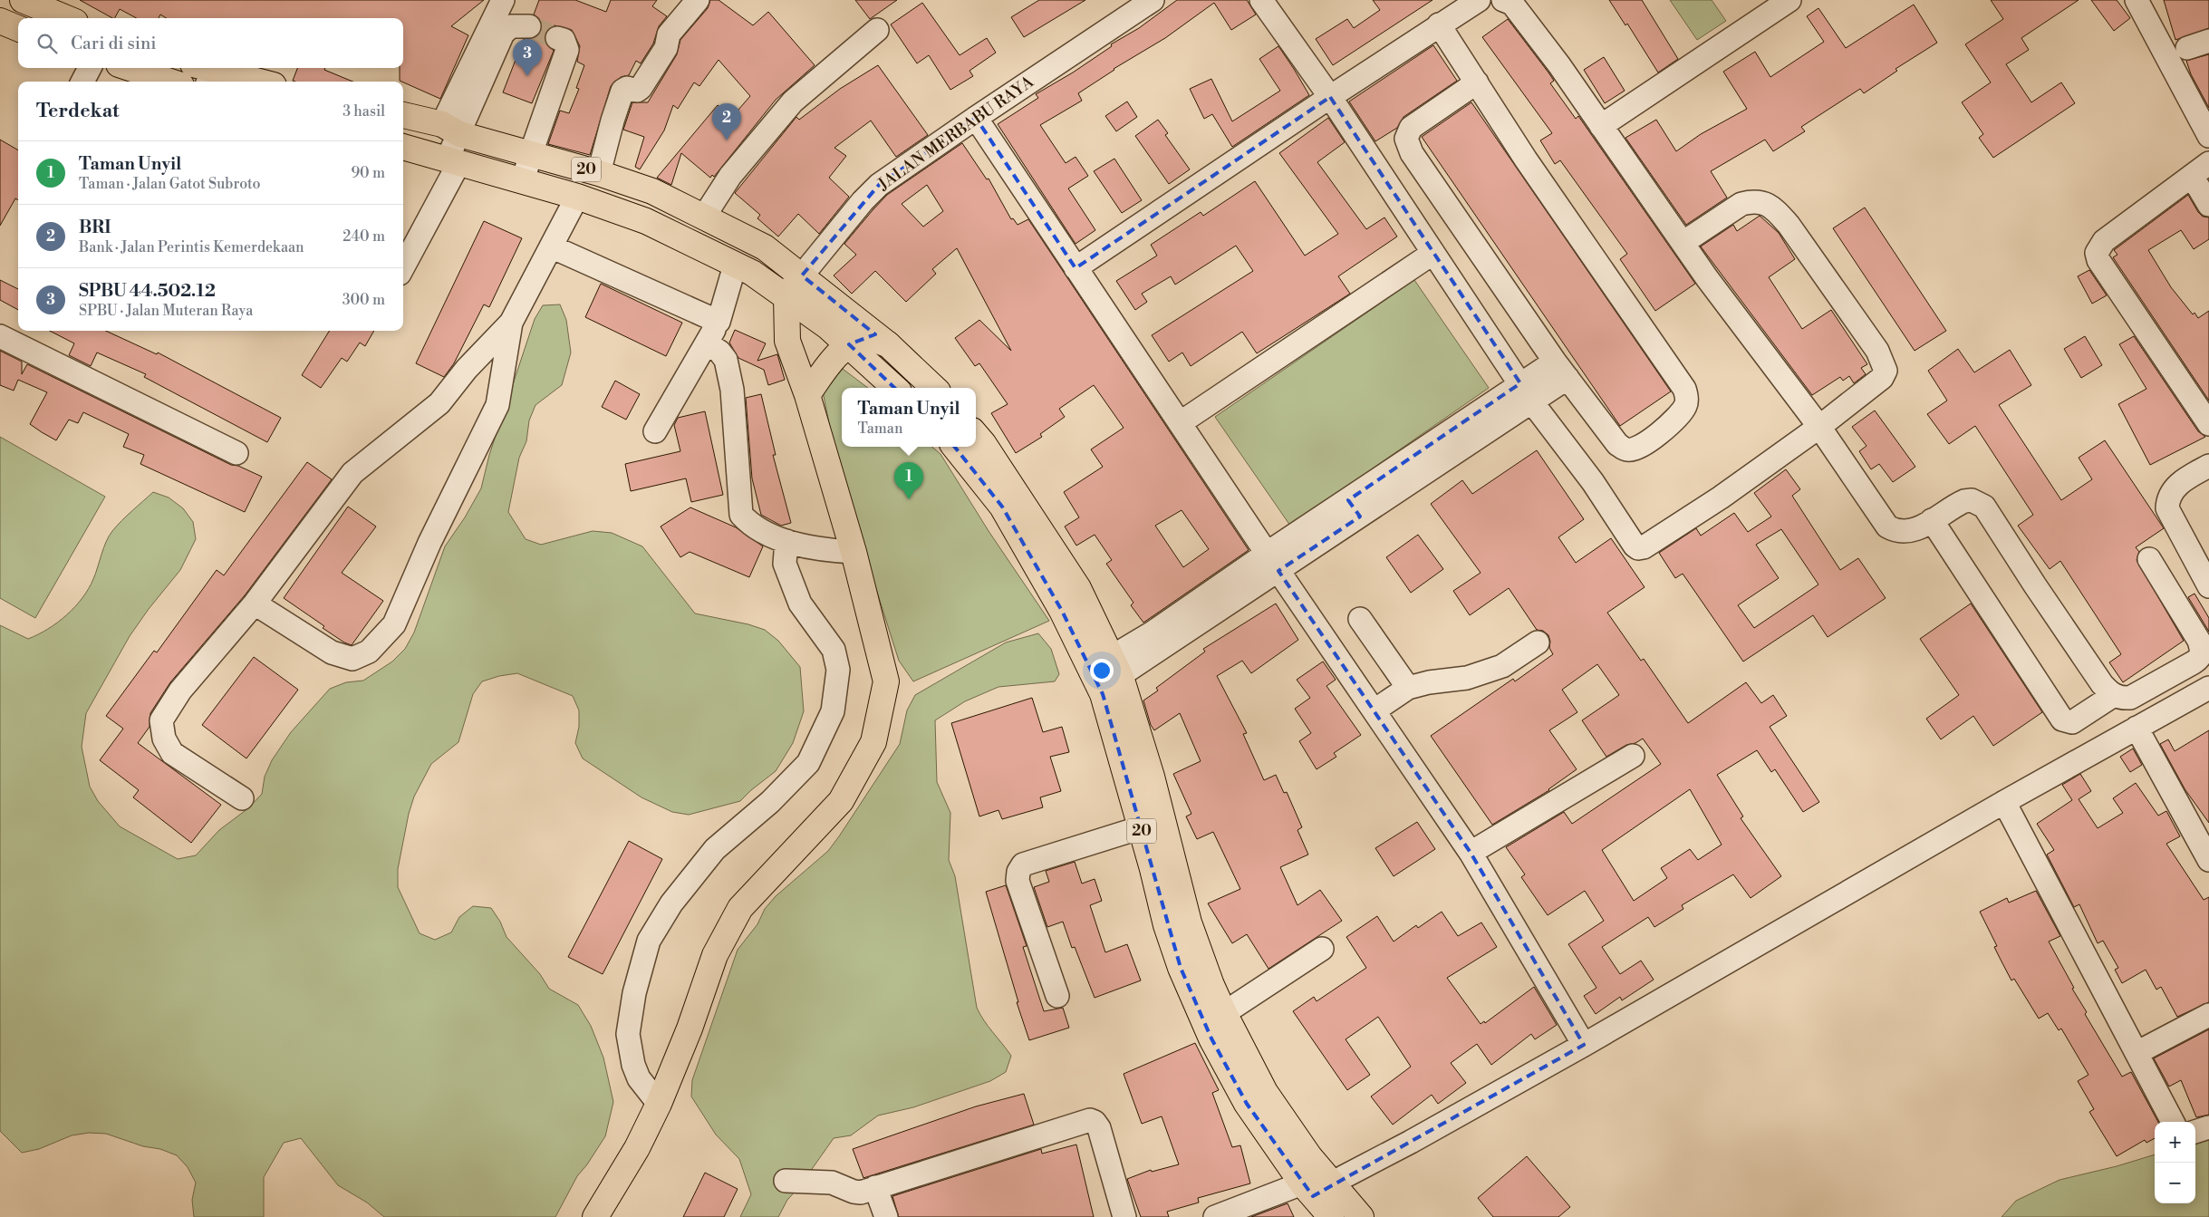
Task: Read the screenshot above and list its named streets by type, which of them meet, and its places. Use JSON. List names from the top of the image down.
{
  "streets": {
    "main road": ["JALAN MERBABU RAYA", "20"]
  },
  "crossings": [
    ["JALAN MERBABU RAYA", "20"]
  ],
  "page": {
    "search": "Cari di sini",
    "pins": ["3", "2", "1"],
    "heading": ["Terdekat", "3 hasil"],
    "list": [
      {
        "mark": "1",
        "name": "Taman Unyil",
        "note": "Taman · Jalan Gatot Subroto",
        "value": "90 m"
      },
      {
        "mark": "2",
        "name": "BRI",
        "note": "Bank · Jalan Perintis Kemerdekaan",
        "value": "240 m"
      },
      {
        "mark": "3",
        "name": "SPBU 44.502.12",
        "note": "SPBU · Jalan Muteran Raya",
        "value": "300 m"
      }
    ],
    "popup": ["Taman Unyil", "Taman"],
    "map_buttons": ["+", "−"]
  }
}
